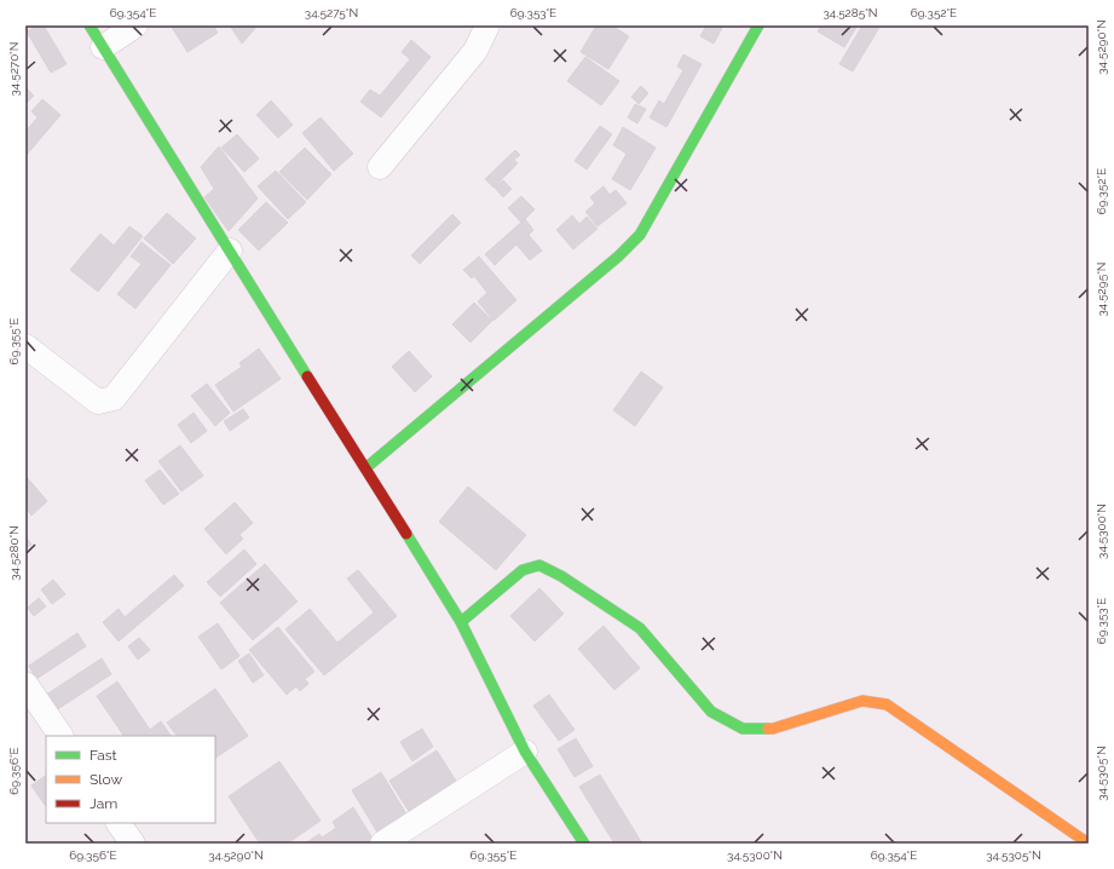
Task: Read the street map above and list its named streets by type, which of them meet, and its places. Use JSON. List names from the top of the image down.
{
  "legend": ["Fast", "Slow", "Jam"],
  "coordinates": [
    "69.354°E",
    "34.5275°N",
    "69.353°E",
    "34.5285°N",
    "69.352°E",
    "34.5290°N",
    "34.5270°N",
    "34.5295°N",
    "69.355°E",
    "34.5300°N",
    "34.5280°N",
    "69.356°E",
    "34.5305°N"
  ]
}
